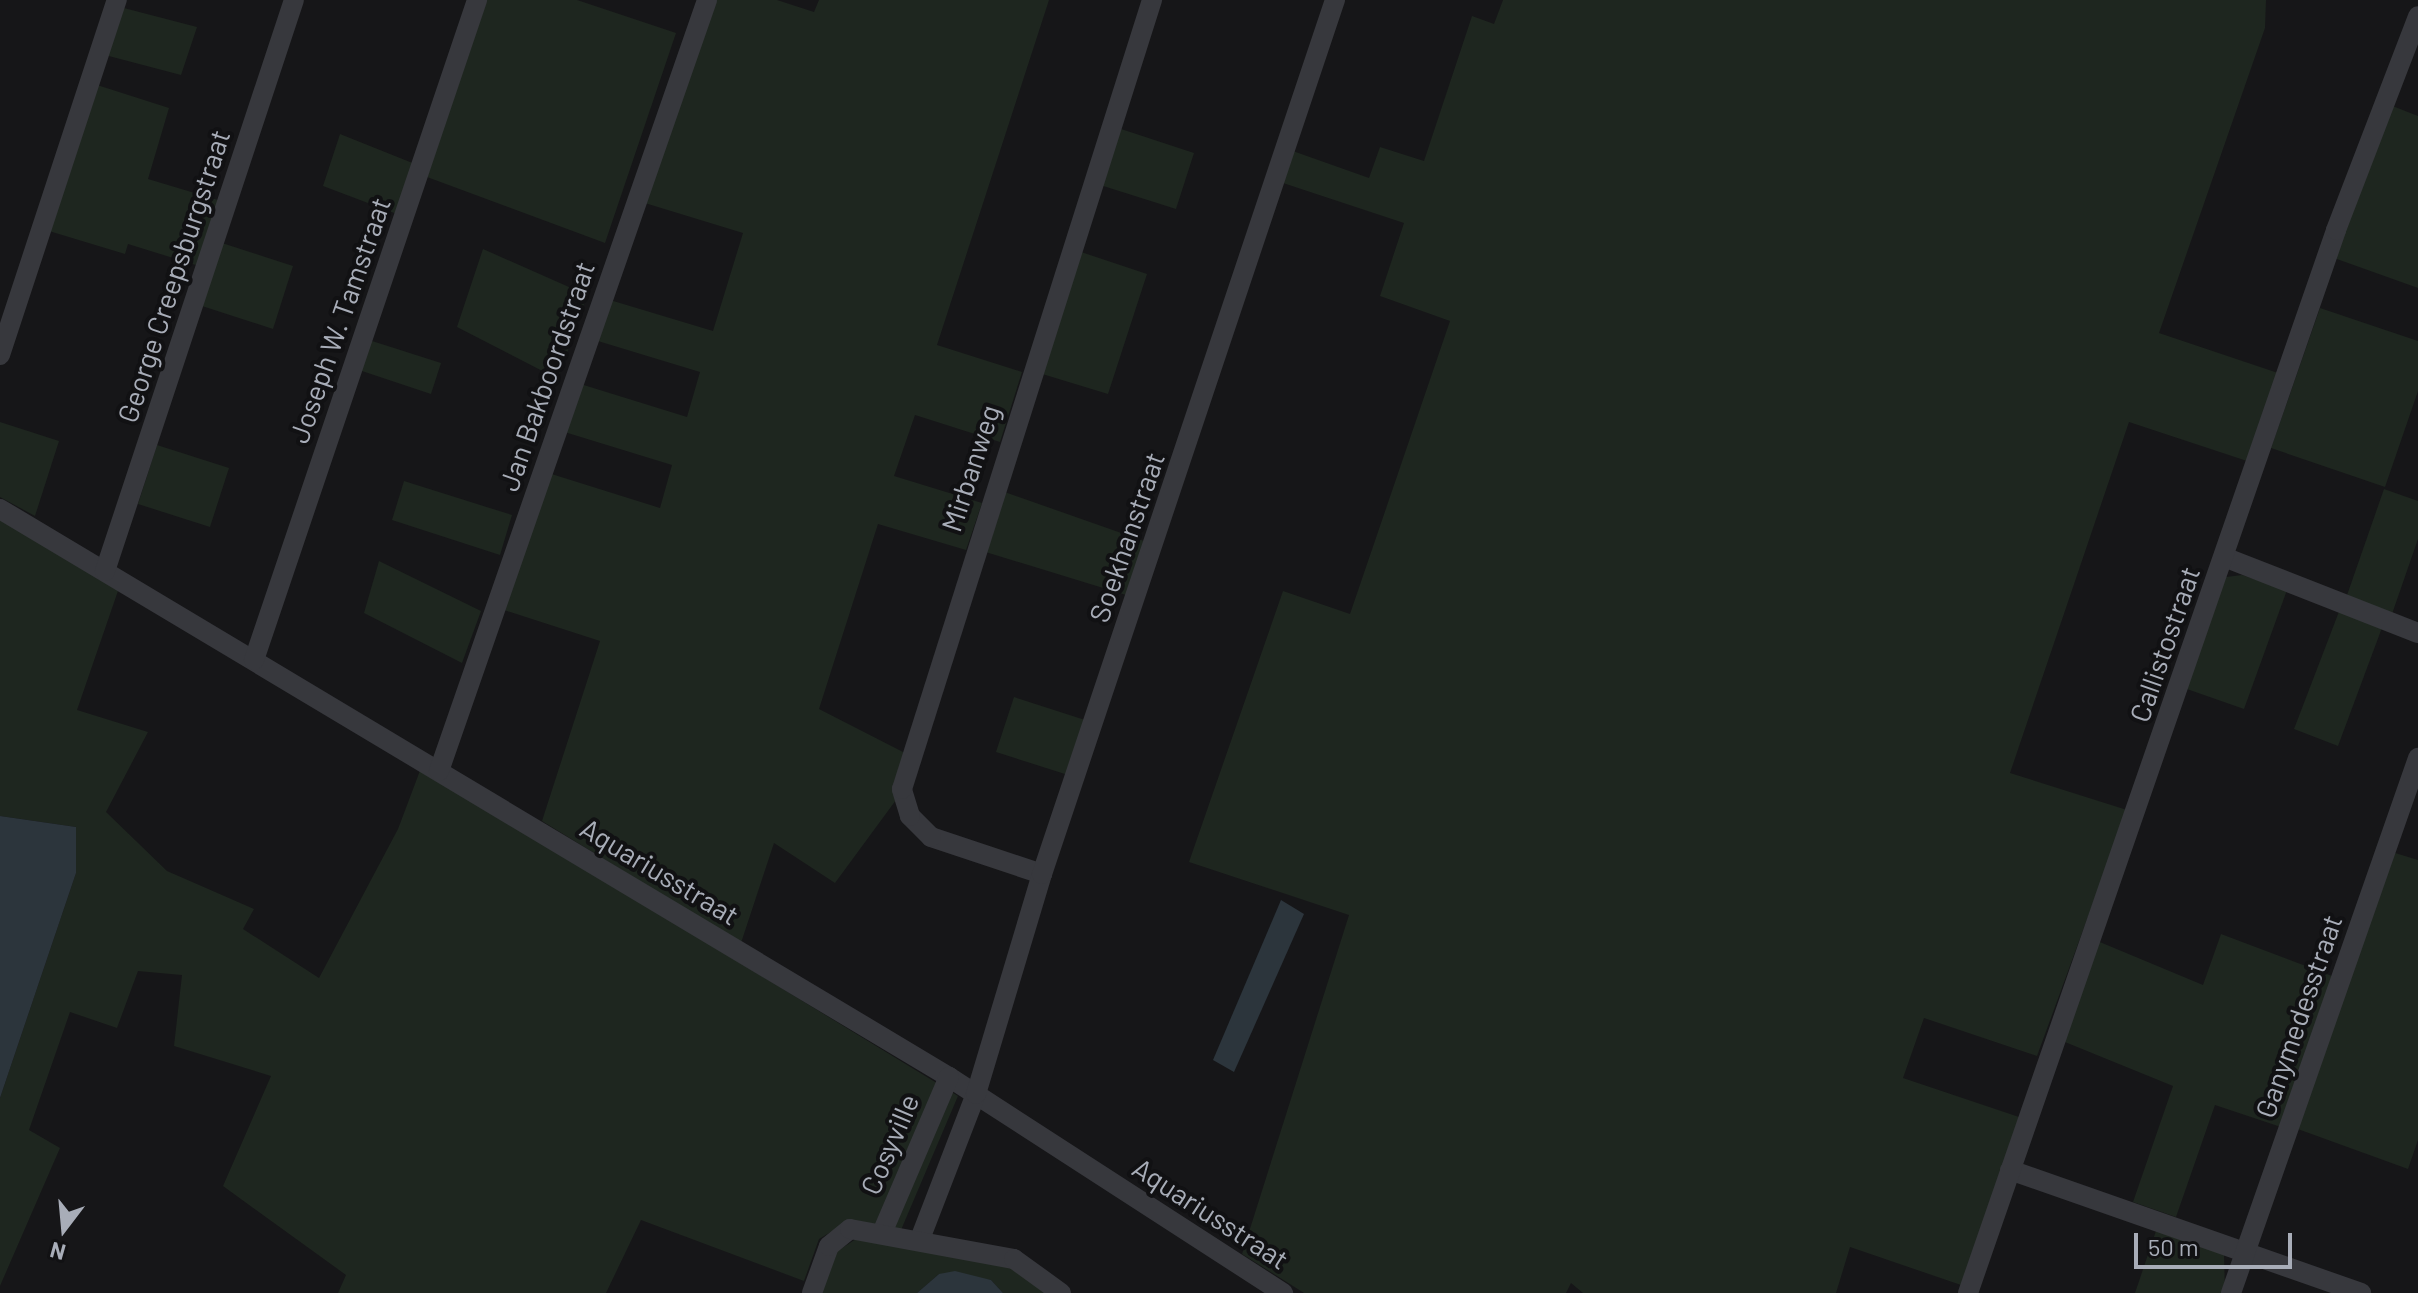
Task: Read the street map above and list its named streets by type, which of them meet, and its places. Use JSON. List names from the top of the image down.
{
  "streets": {
    "street": [
      "George Creepsburgstraat",
      "Joseph W. Tamstraat",
      "Jan Bakboordstraat",
      "Mirbanweg",
      "Soekhanstraat",
      "Callistostraat",
      "Aquariusstraat",
      "Ganymedesstraat",
      "Cosyville"
    ]
  },
  "crossings": [
    ["George Creepsburgstraat", "Aquariusstraat"],
    ["Joseph W. Tamstraat", "Aquariusstraat"],
    ["Jan Bakboordstraat", "Aquariusstraat"],
    ["Mirbanweg", "Soekhanstraat"],
    ["Soekhanstraat", "Aquariusstraat"],
    ["Aquariusstraat", "Cosyville"]
  ],
  "scale_bar": "50 m",
  "north": "bottom"
}
